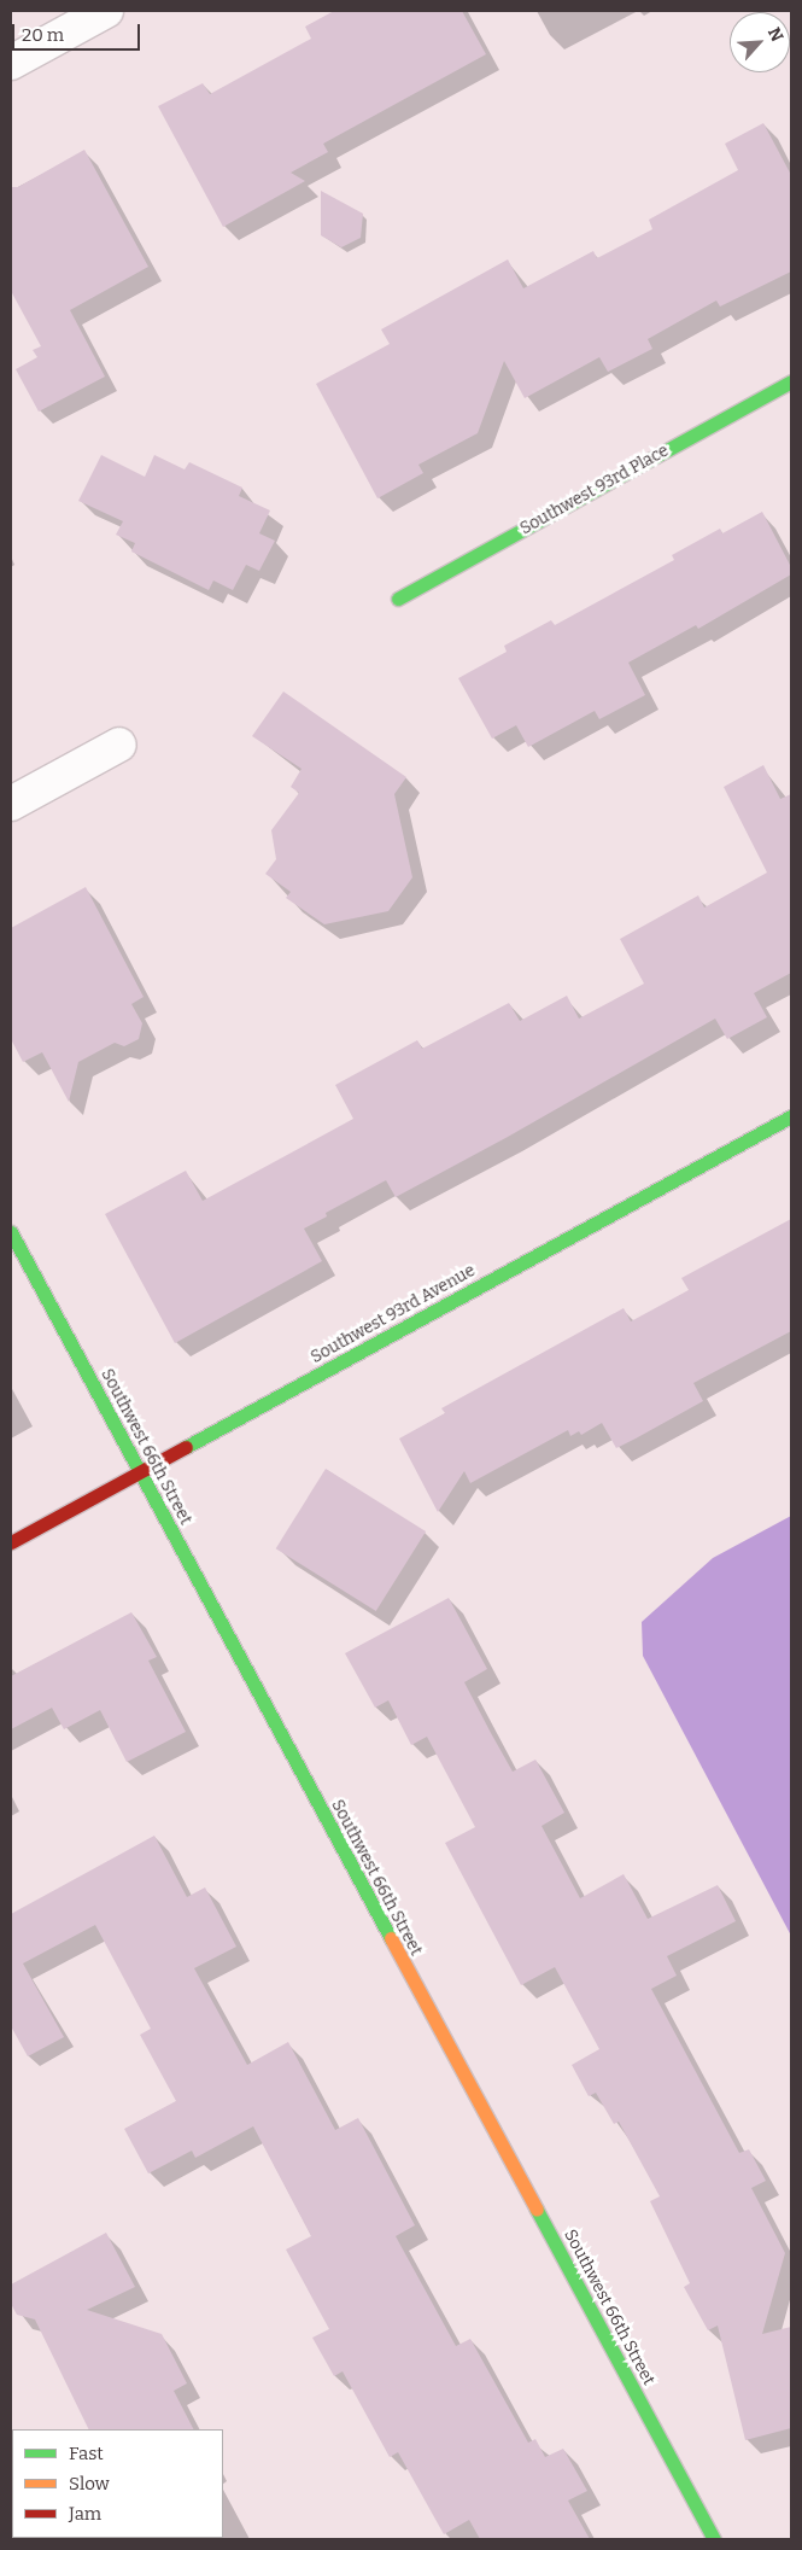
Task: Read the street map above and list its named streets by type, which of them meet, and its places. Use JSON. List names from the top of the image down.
{
  "streets": {
    "street": ["Southwest 93rd Place", "Southwest 93rd Avenue", "Southwest 66th Street"]
  },
  "crossings": [
    ["Southwest 93rd Avenue", "Southwest 66th Street"]
  ],
  "legend": ["Fast", "Slow", "Jam"],
  "scale_bar": "20 m",
  "north": "top right"
}
